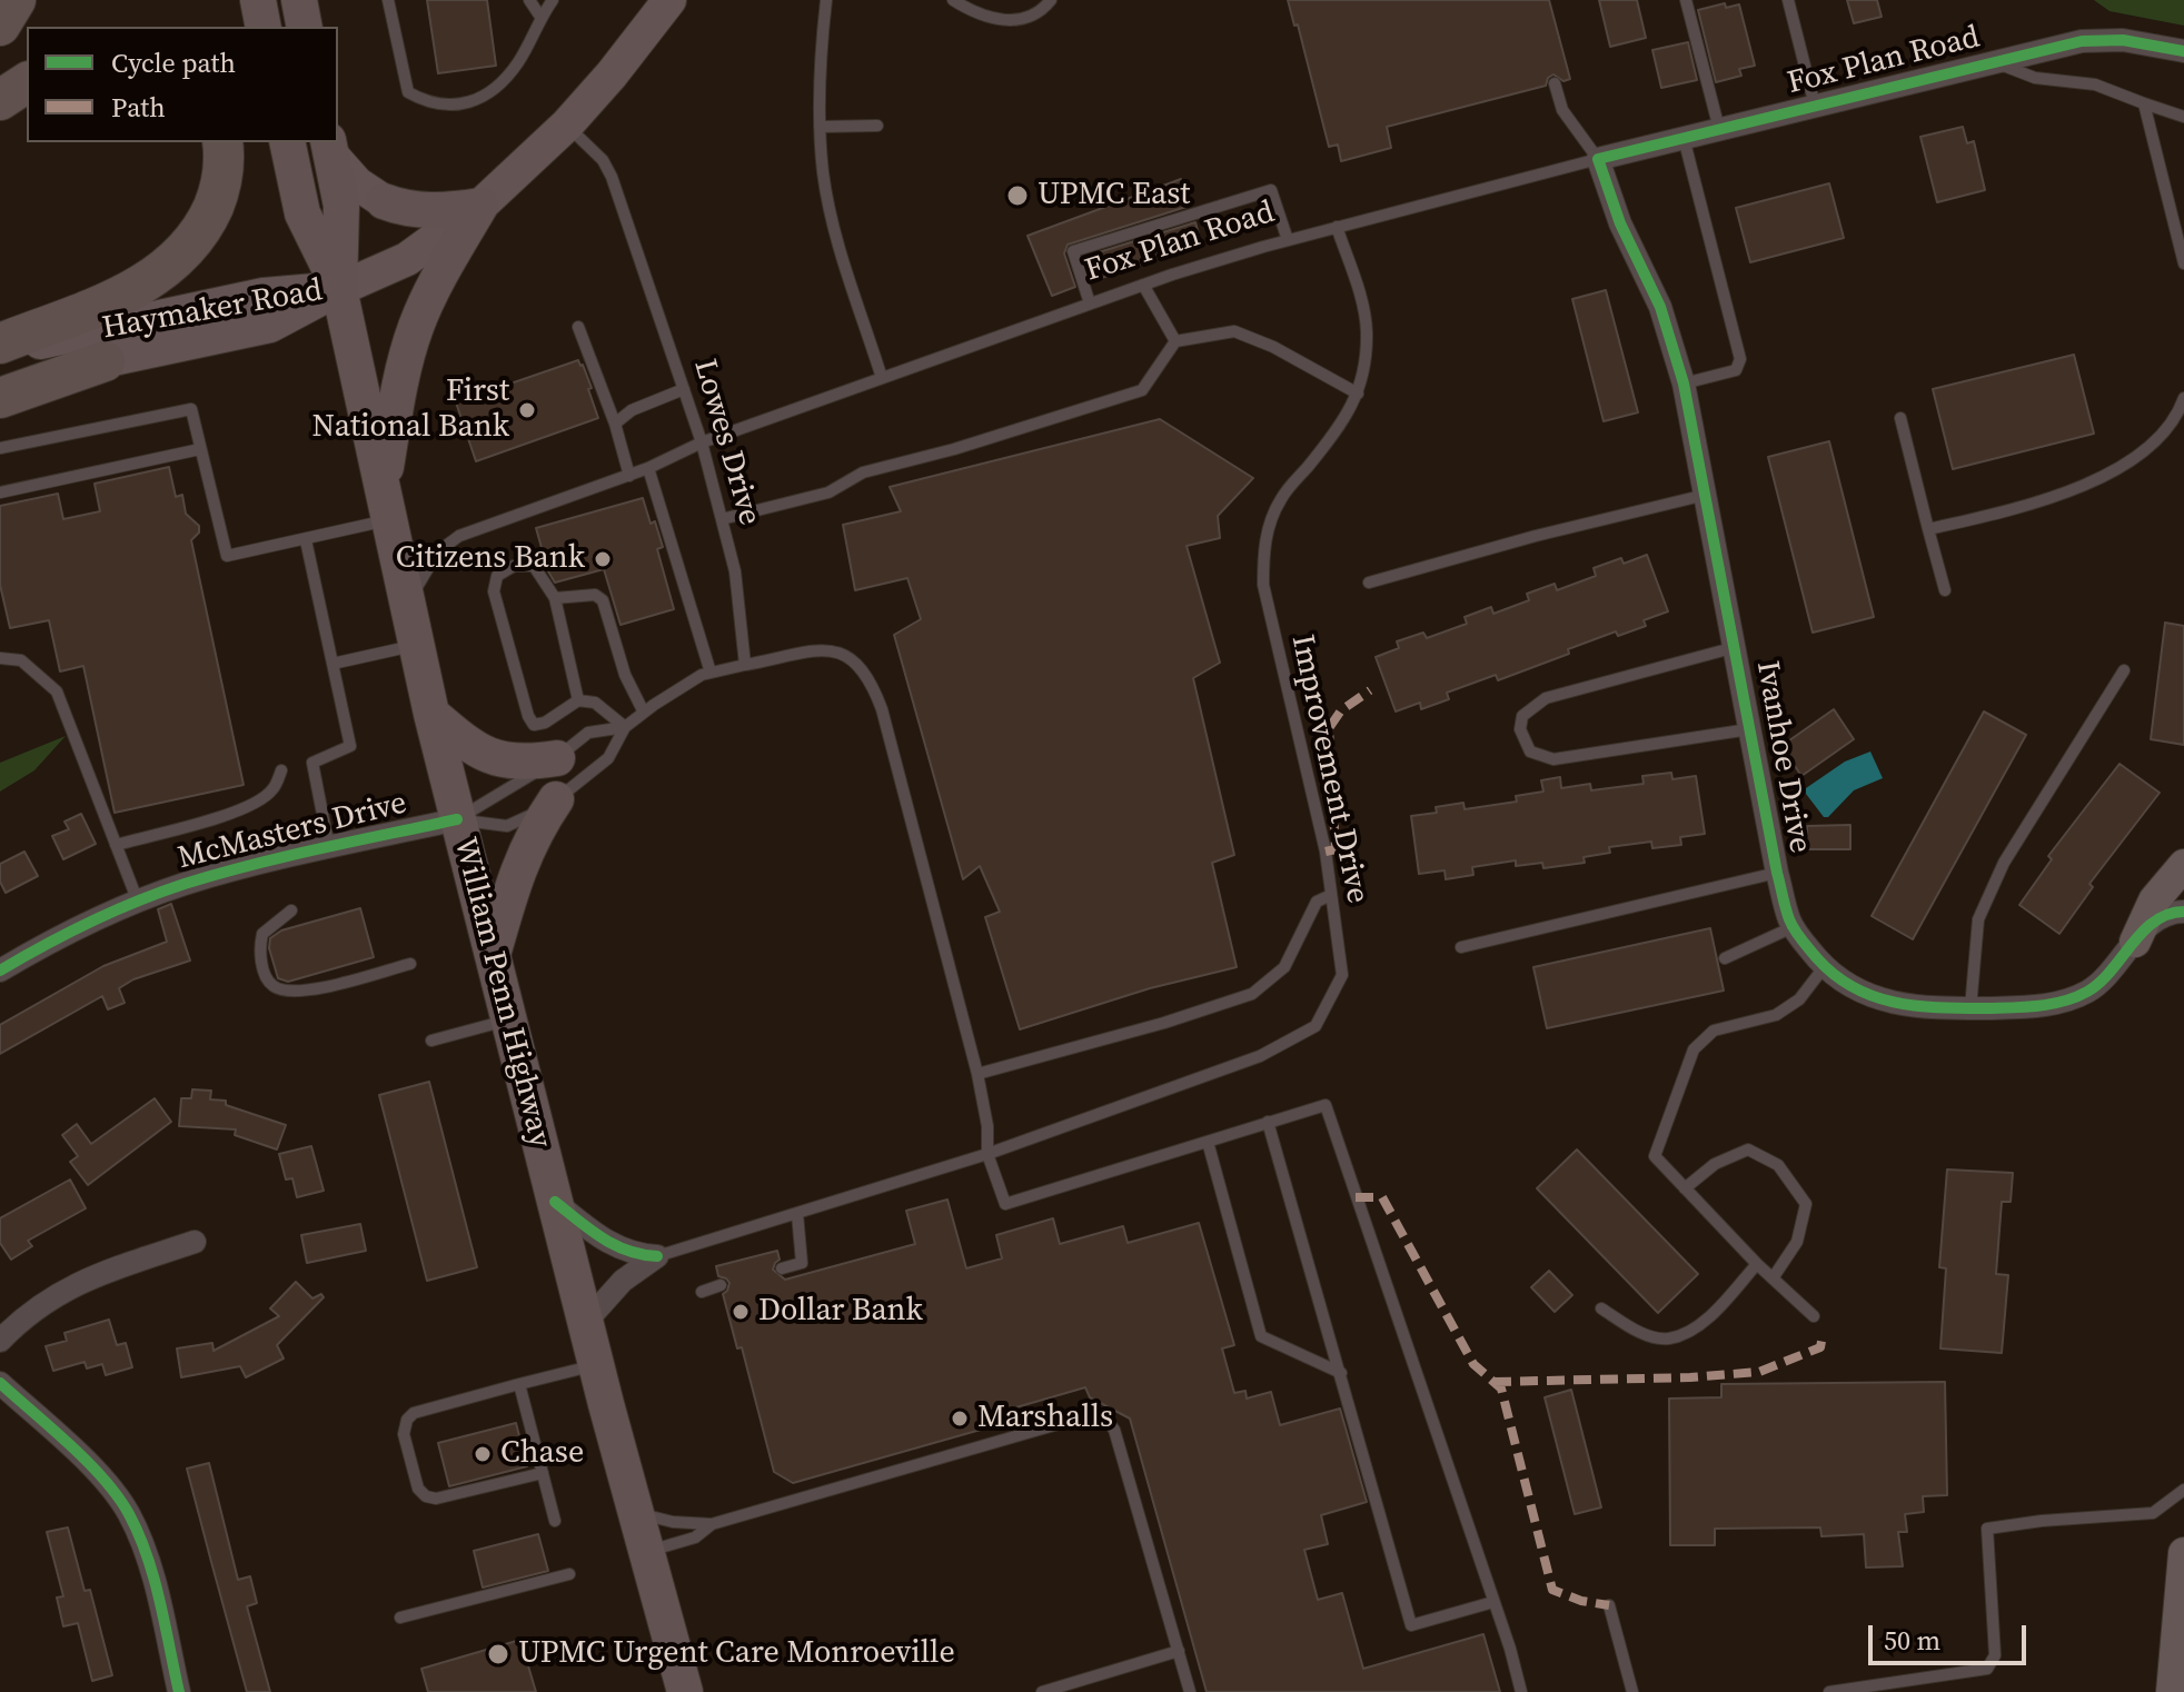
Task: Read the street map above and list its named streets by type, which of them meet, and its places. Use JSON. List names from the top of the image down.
{
  "streets": {
    "highway": ["William Penn Highway"],
    "main road": ["Haymaker Road"],
    "street": ["Fox Plan Road", "Ivanhoe Drive", "McMasters Drive"],
    "lane": ["Lowes Drive", "Improvement Drive"]
  },
  "crossings": [
    ["Fox Plan Road", "Lowes Drive"],
    ["Fox Plan Road", "Ivanhoe Drive"],
    ["Fox Plan Road", "Improvement Drive"],
    ["Fox Plan Road", "William Penn Highway"],
    ["Haymaker Road", "William Penn Highway"],
    ["McMasters Drive", "William Penn Highway"]
  ],
  "places": [
    "UPMC East",
    "First National Bank",
    "Citizens Bank",
    "Dollar Bank",
    "Marshalls",
    "Chase",
    "UPMC Urgent Care Monroeville"
  ],
  "legend": ["Cycle path", "Path"],
  "scale_bar": "50 m"
}
